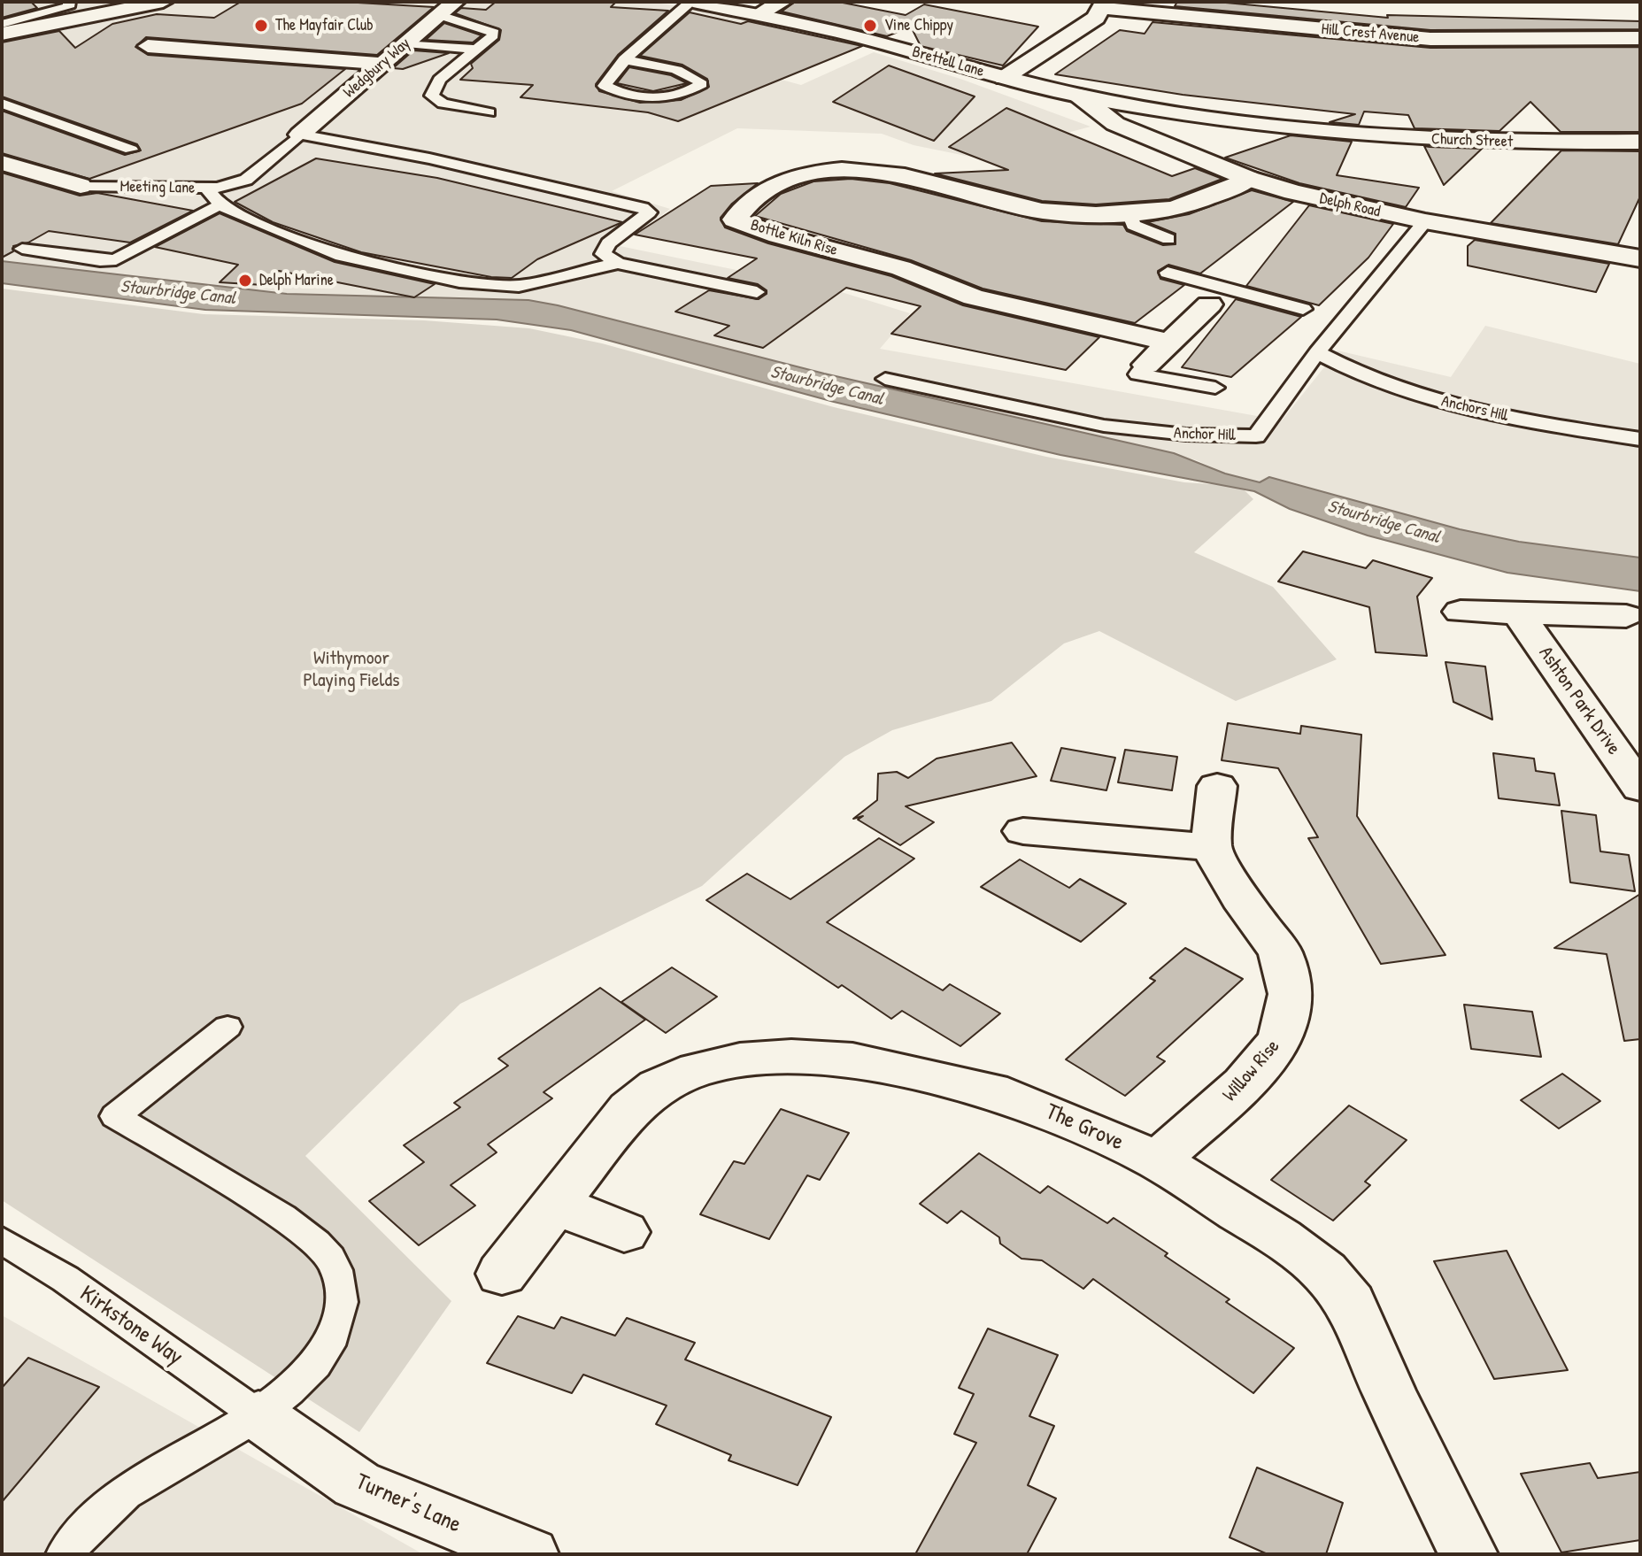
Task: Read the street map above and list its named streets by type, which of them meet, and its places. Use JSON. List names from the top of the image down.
{
  "streets": {
    "street": [
      "Hill Crest Avenue",
      "Brettell Lane",
      "Wedgbury Way",
      "Church Street",
      "Meeting Lane",
      "Delph Road",
      "Bottle Kiln Rise",
      "Ashton Park Drive",
      "Willow Rise",
      "The Grove",
      "Turner's Lane"
    ],
    "lane": ["Anchors Hill", "Anchor Hill", "Kirkstone Way"]
  },
  "crossings": [
    ["Brettell Lane", "Church Street"],
    ["Brettell Lane", "Delph Road"],
    ["Wedgbury Way", "Meeting Lane"],
    ["Church Street", "Delph Road"],
    ["Delph Road", "Bottle Kiln Rise"],
    ["Delph Road", "Anchor Hill"],
    ["Anchors Hill", "Anchor Hill"],
    ["Willow Rise", "The Grove"],
    ["Kirkstone Way", "Turner's Lane"]
  ],
  "water": ["Stourbridge Canal"],
  "parks": ["Withymoor Playing Fields"],
  "places": ["The Mayfair Club", "Vine Chippy", "Delph Marine"]
}
